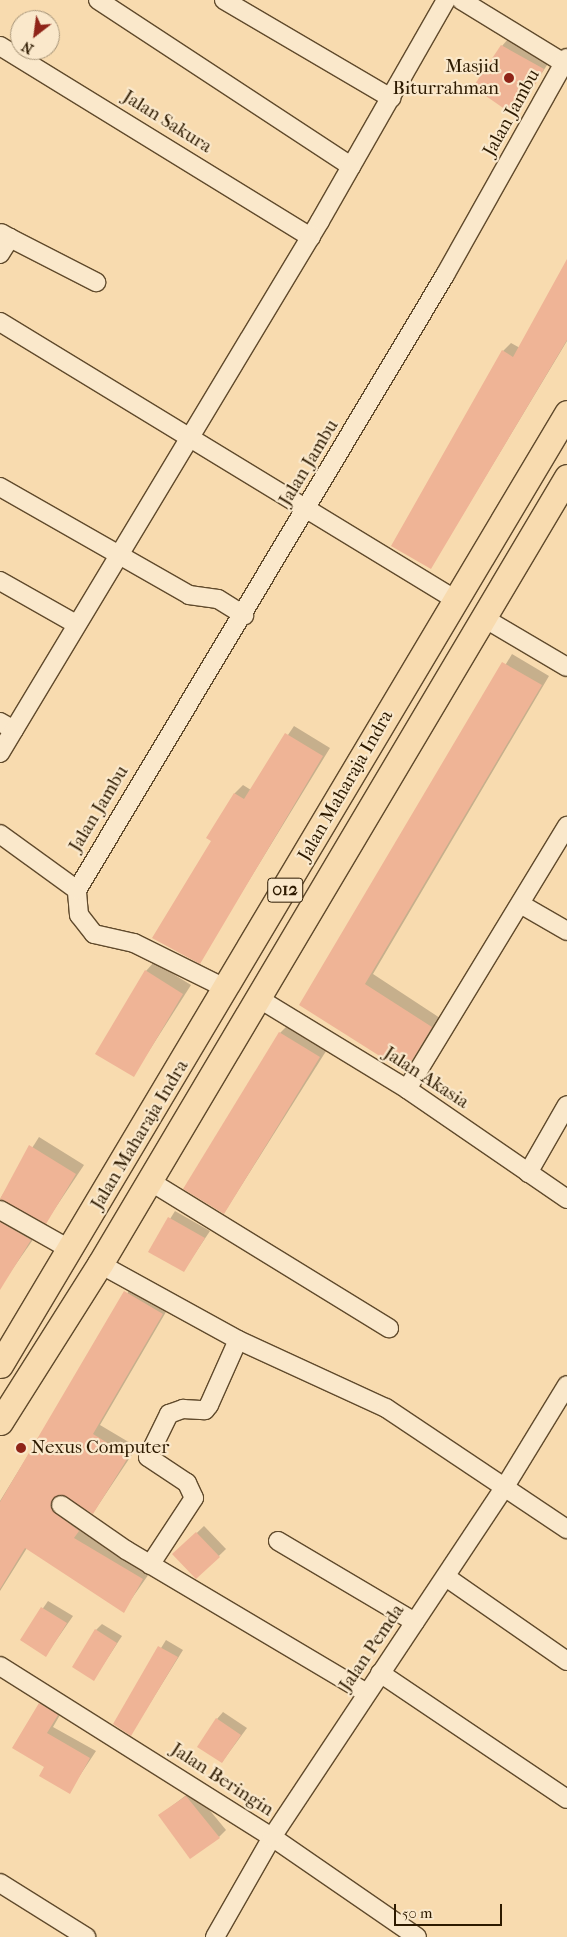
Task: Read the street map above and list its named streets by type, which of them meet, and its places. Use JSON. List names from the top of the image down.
{
  "streets": {
    "highway": ["Jalan Maharaja Indra", "012"],
    "street": [
      "Jalan Jambu",
      "Jalan Sakura",
      "Jalan Akasia",
      "Jalan Pemda",
      "Jalan Beringin"
    ]
  },
  "crossings": [
    ["Jalan Maharaja Indra", "Jalan Akasia"],
    ["Jalan Pemda", "Jalan Beringin"]
  ],
  "places": ["Masjid Biturrahman", "Nexus Computer"],
  "scale_bar": "50 m",
  "north": "bottom left"
}
